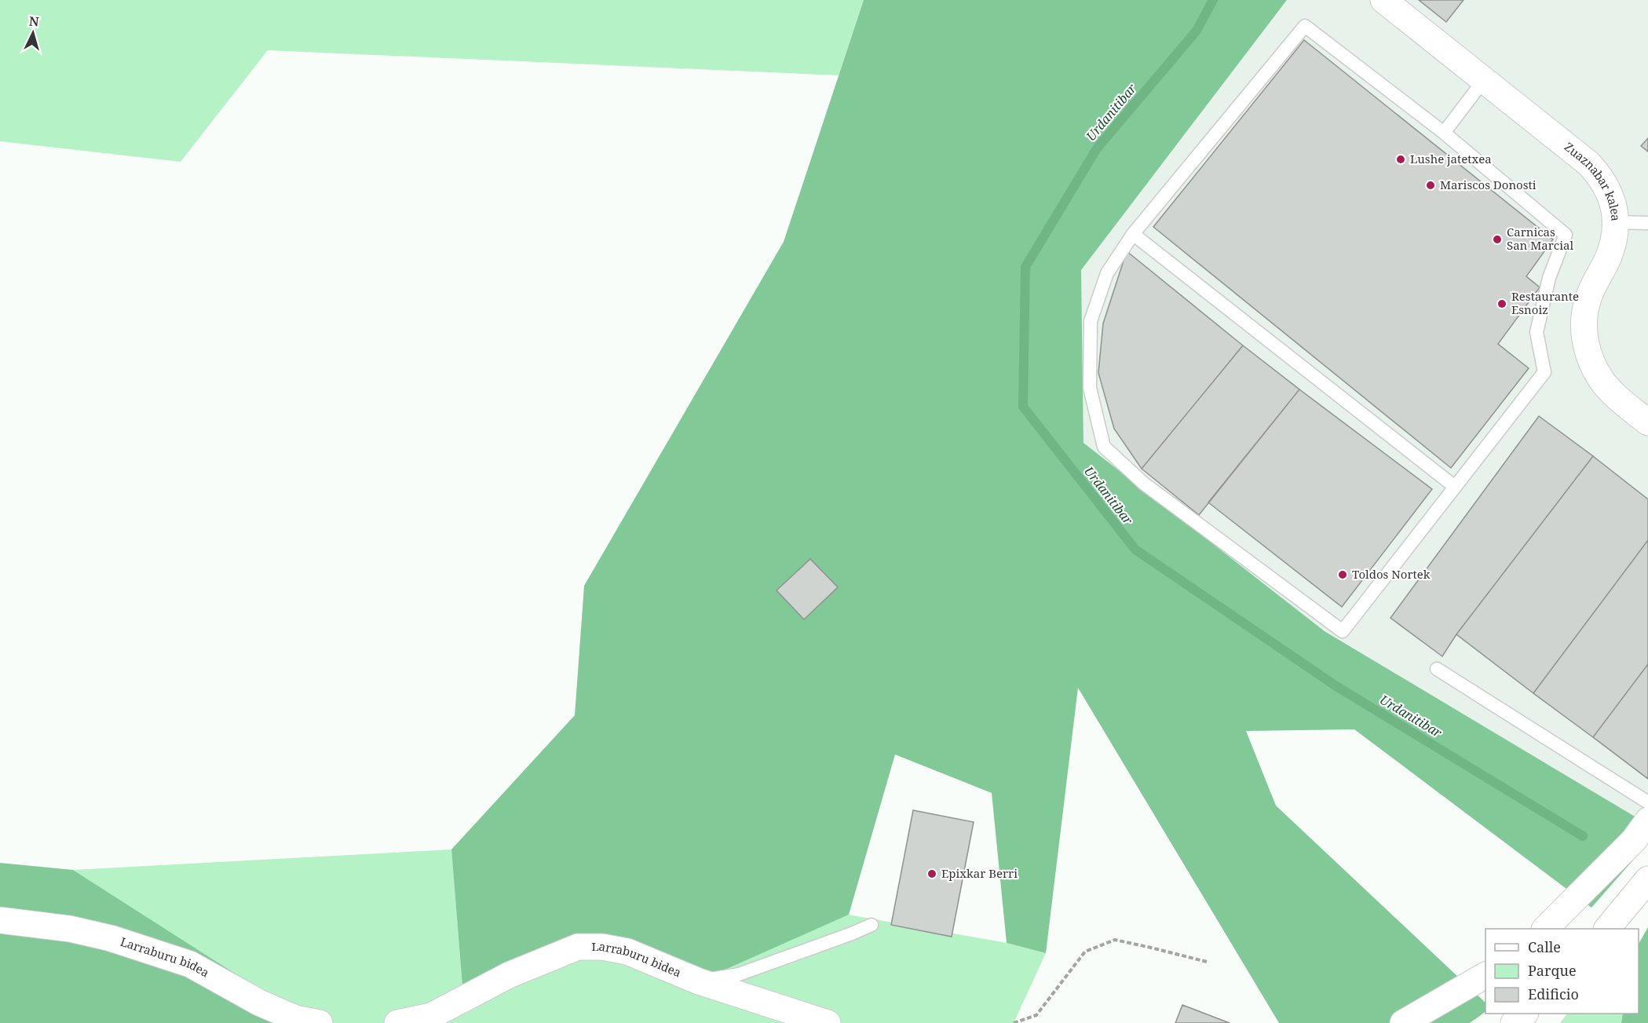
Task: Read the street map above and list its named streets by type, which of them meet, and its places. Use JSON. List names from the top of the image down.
{
  "streets": {
    "street": ["Zuaznabar kalea", "Larraburu bidea"]
  },
  "water": ["Urdanitibar"],
  "places": [
    "Lushe jatetxea",
    "Mariscos Donosti",
    "Carnicas San Marcial",
    "Restaurante Esnoiz",
    "Toldos Nortek",
    "Epixkar Berri"
  ],
  "legend": ["Calle", "Parque", "Edificio"],
  "north": "top"
}
